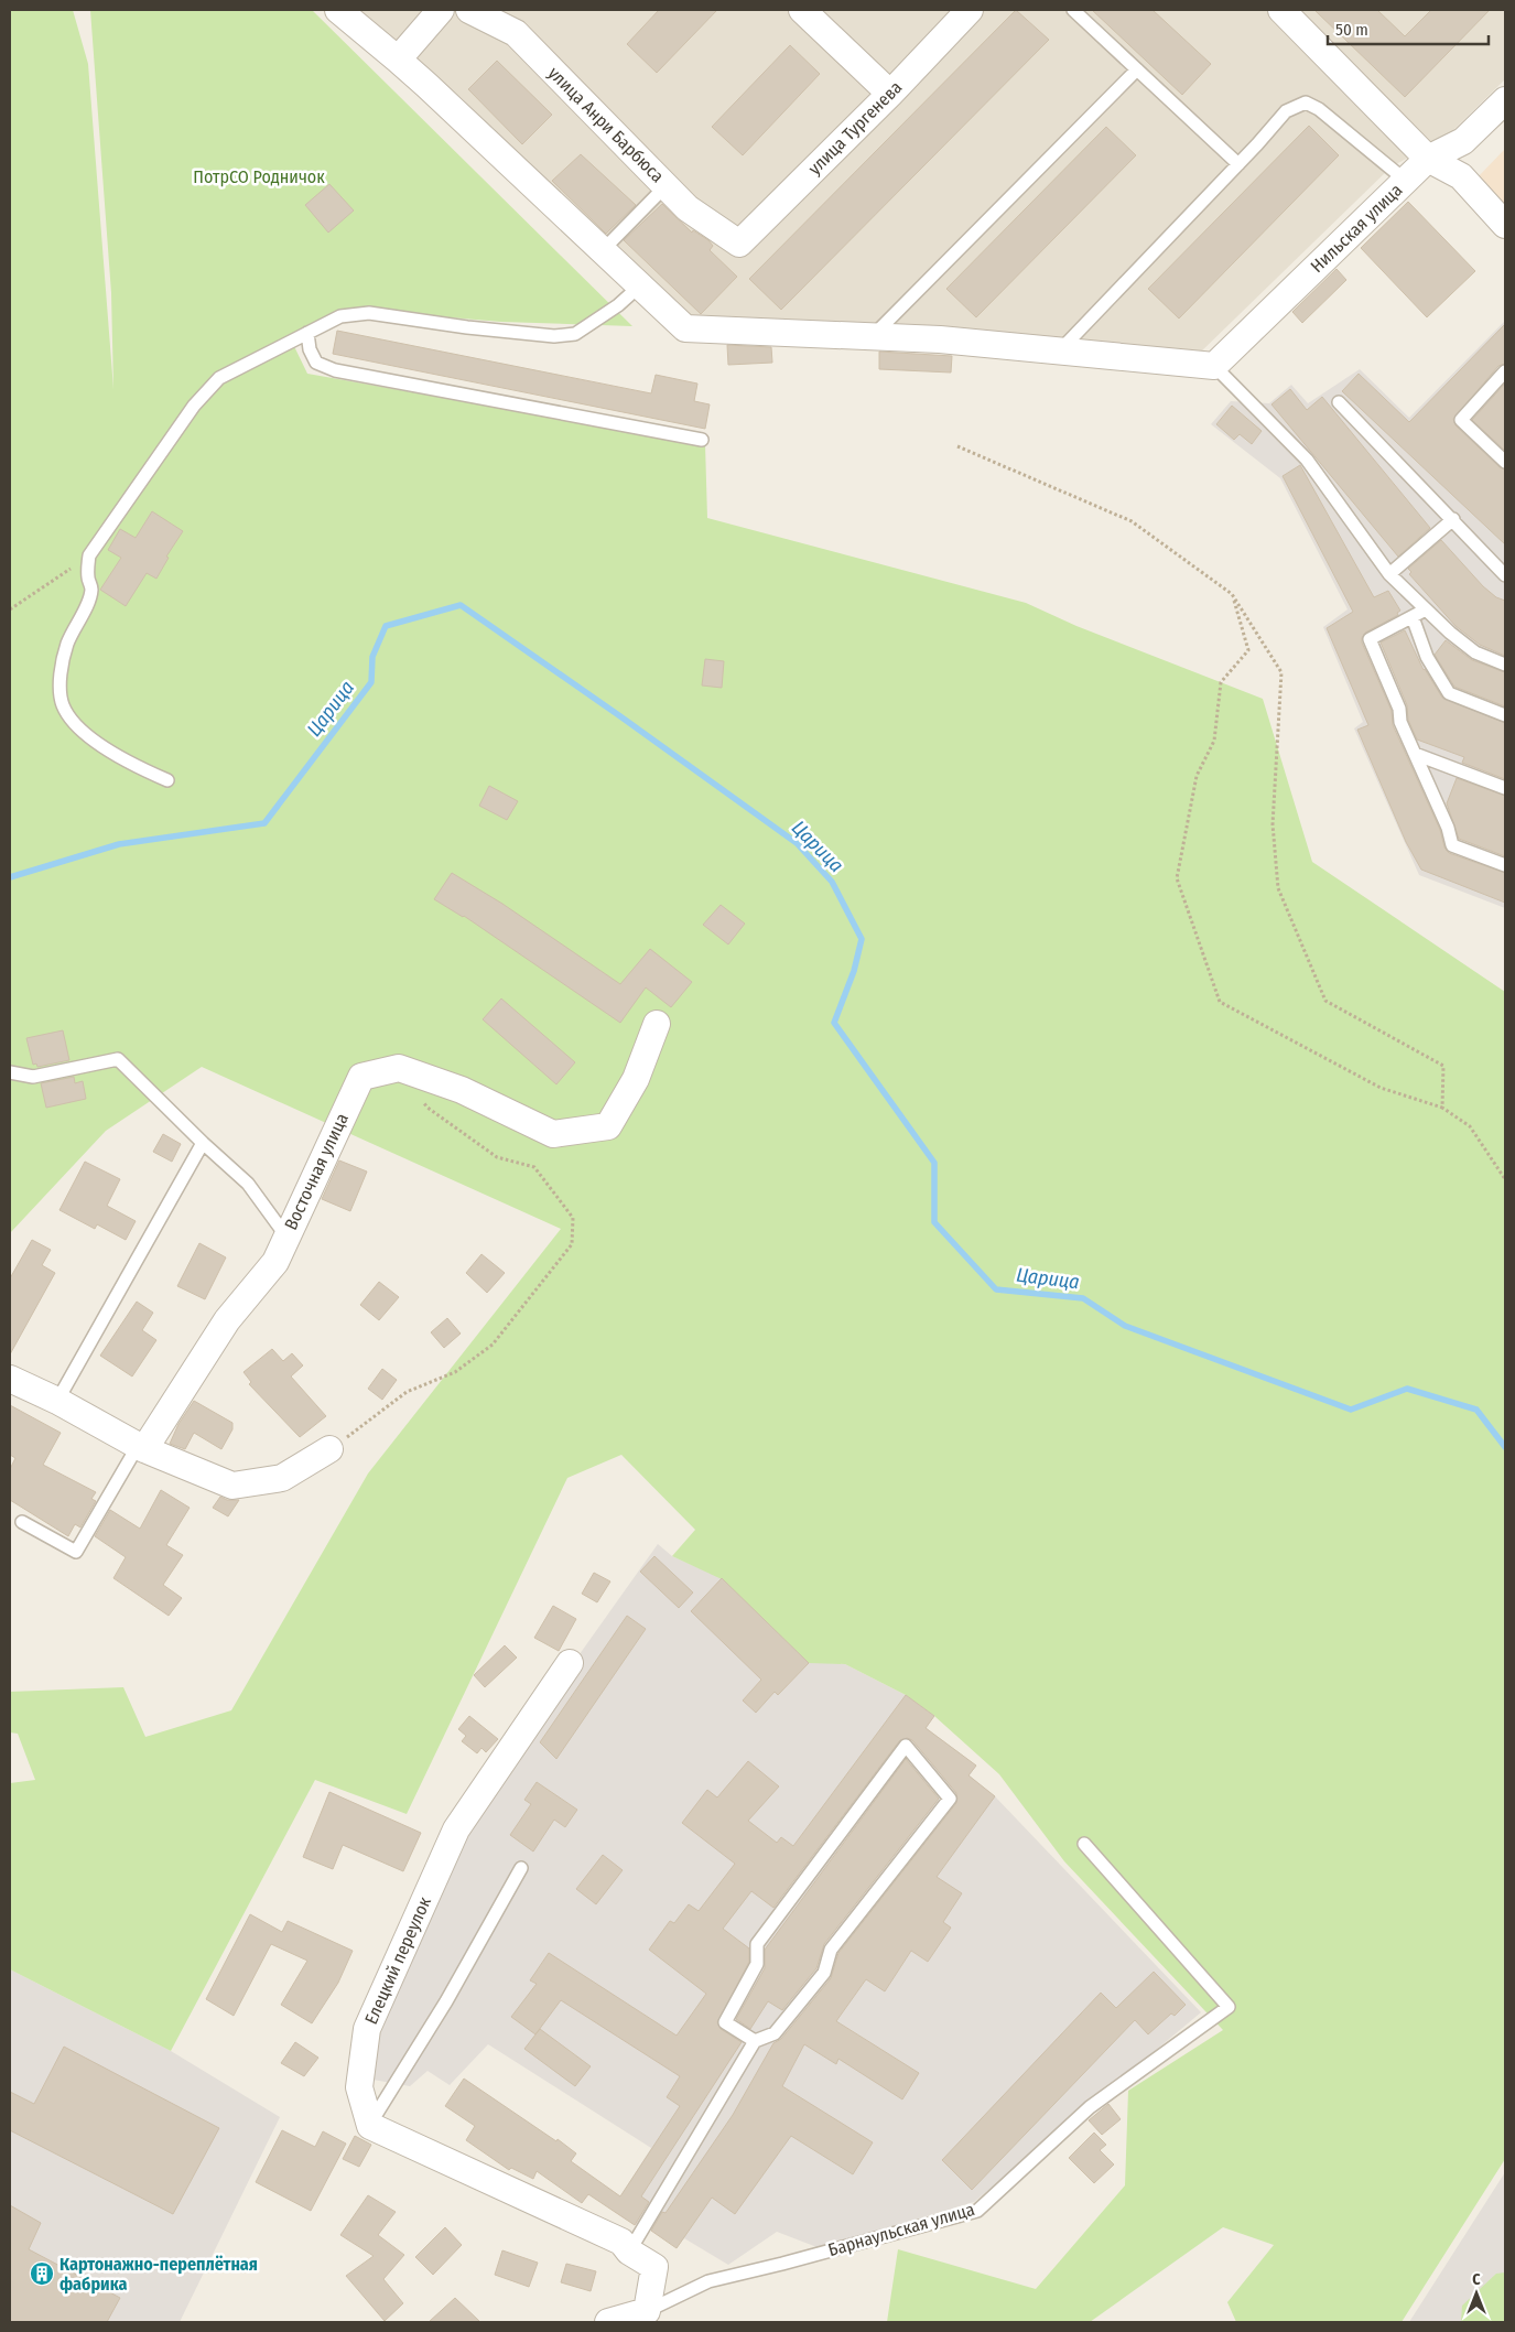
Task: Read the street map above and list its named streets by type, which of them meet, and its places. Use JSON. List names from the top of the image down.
{
  "streets": {
    "street": [
      "улица Анри Барбюса",
      "улица Тургенева",
      "Нильская улица",
      "Восточная улица",
      "Елецкий переулок"
    ],
    "lane": ["Барнаульская улица"]
  },
  "crossings": [
    ["улица Анри Барбюса", "улица Тургенева"]
  ],
  "water": ["Царица"],
  "parks": ["ПотрСО Родничок"],
  "places": {
    "building": ["Картонажно-переплётная фабрика"]
  },
  "scale_bar": "50 m",
  "north": "top"
}
